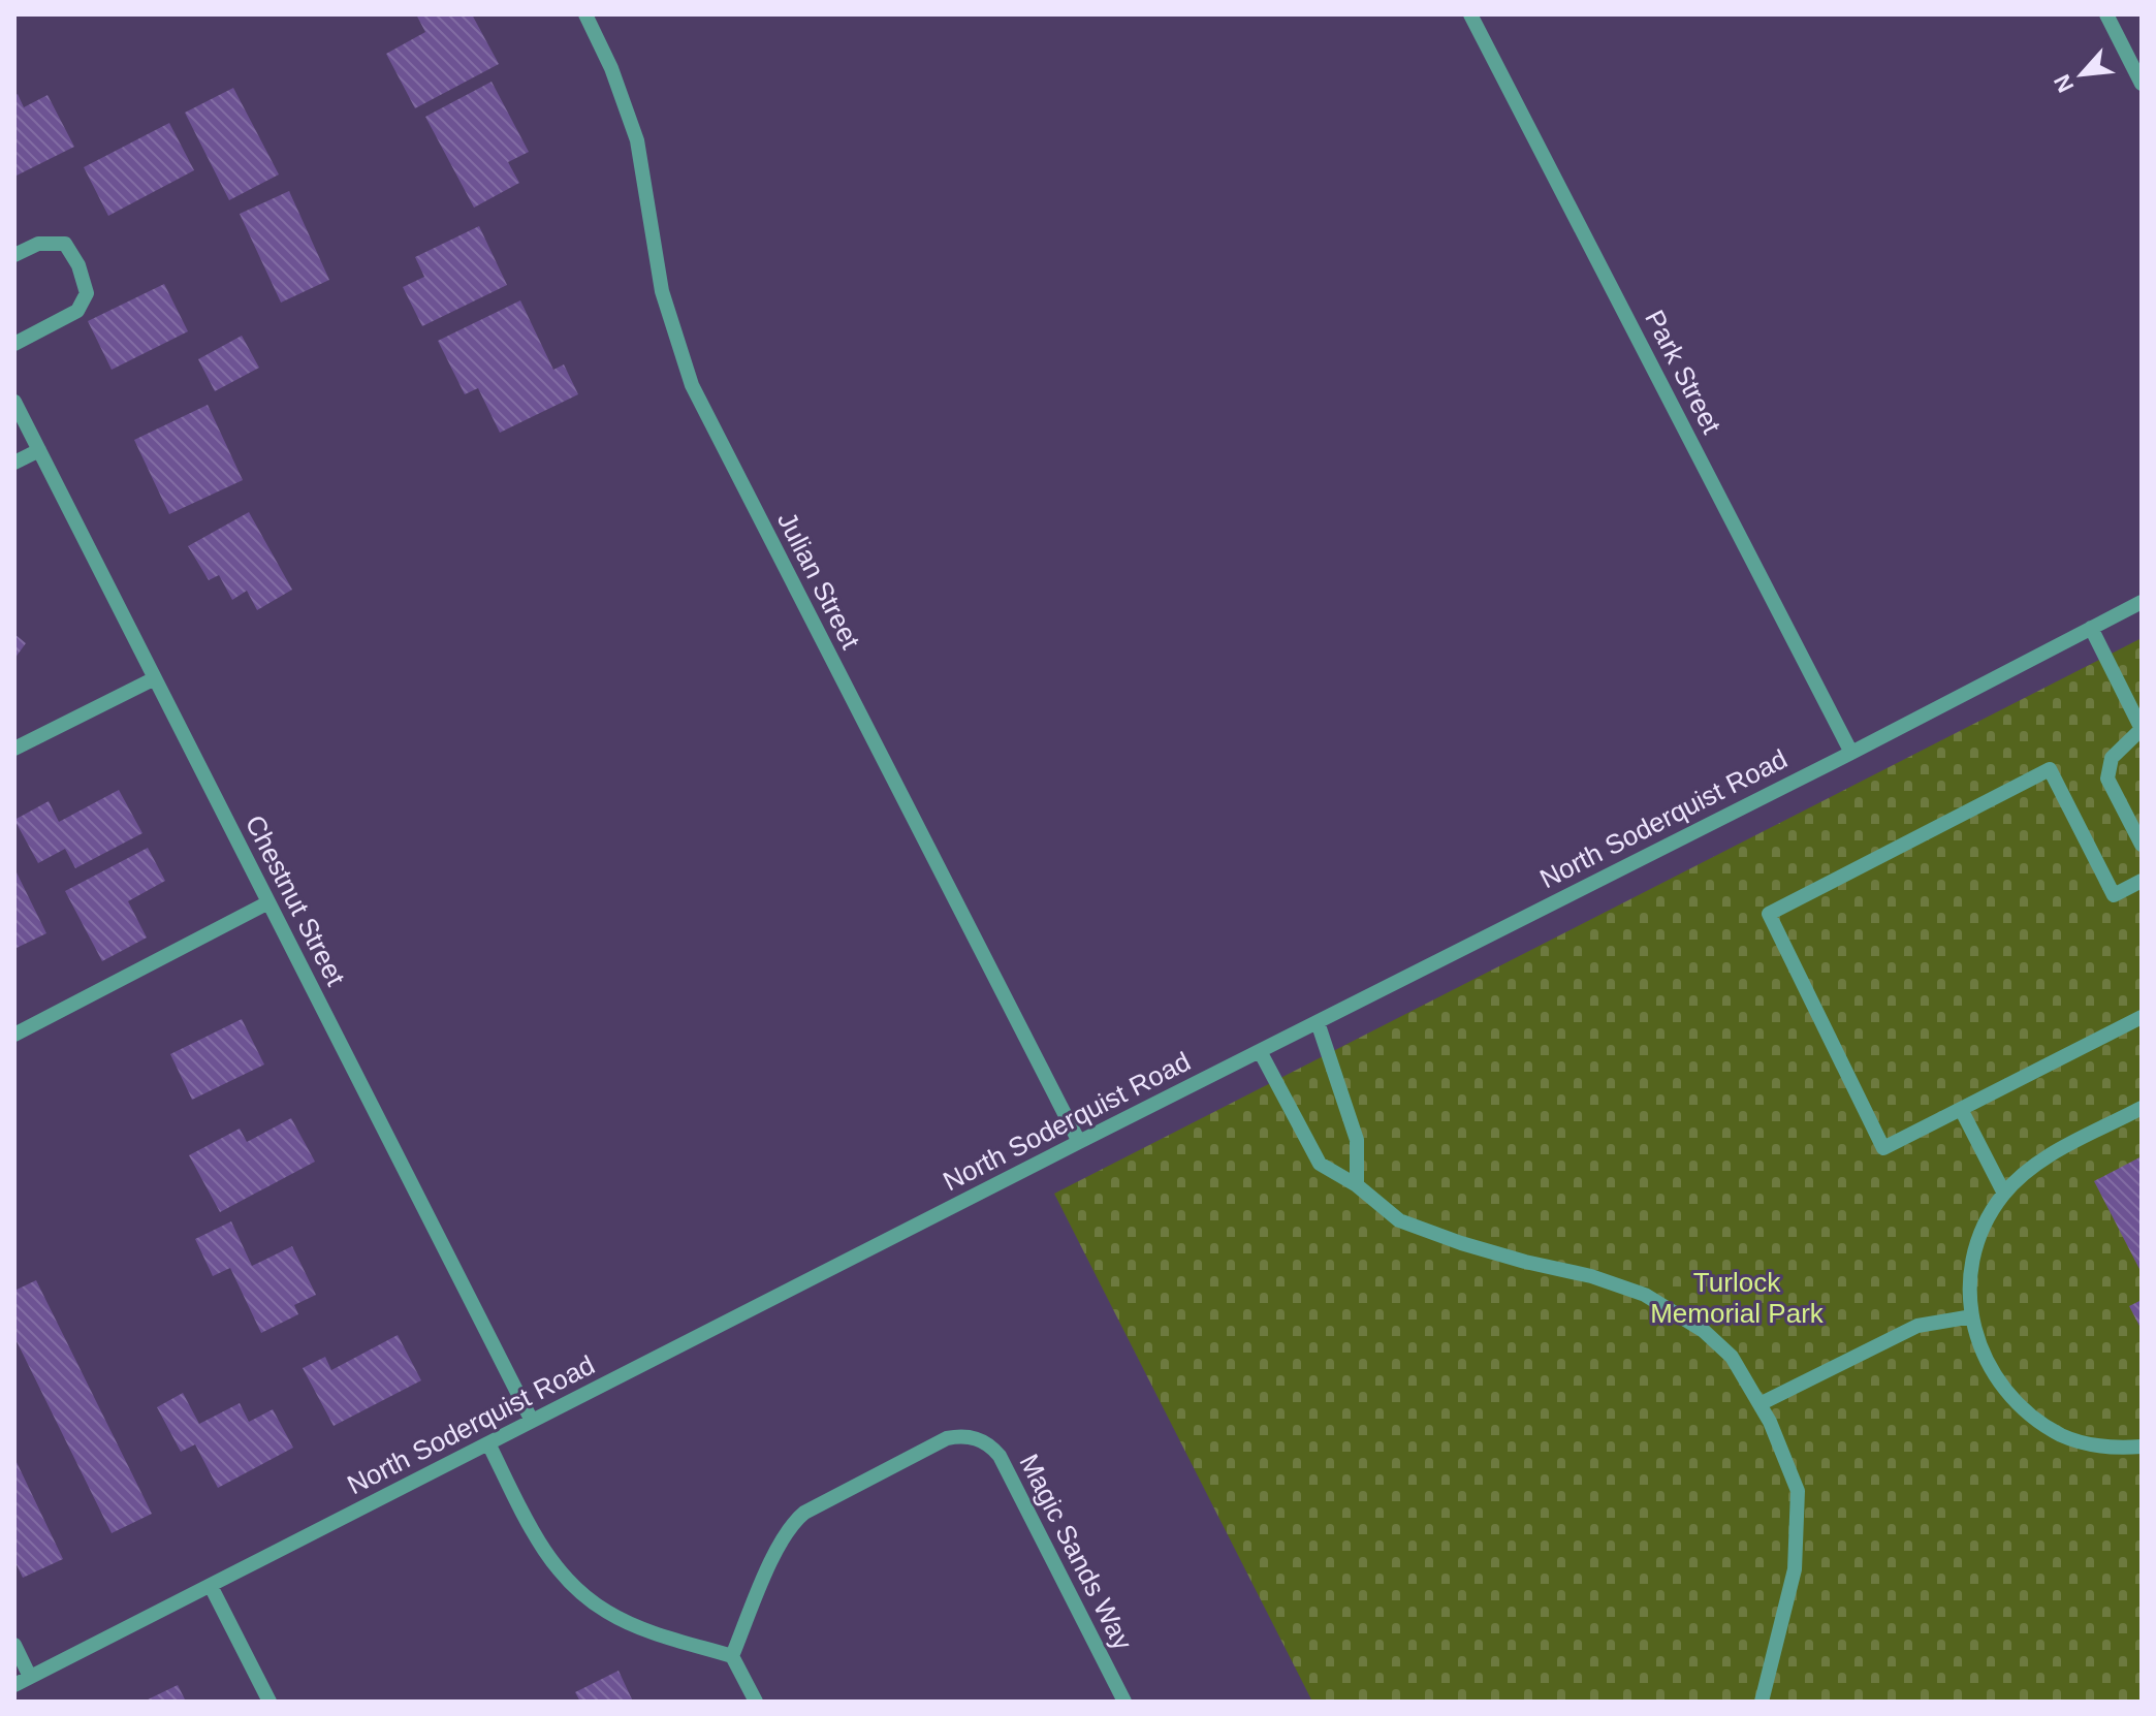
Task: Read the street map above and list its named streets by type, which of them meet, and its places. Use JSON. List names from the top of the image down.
{
  "streets": {
    "street": [
      "Park Street",
      "Julian Street",
      "North Soderquist Road",
      "Chestnut Street",
      "Magic Sands Way"
    ]
  },
  "crossings": [
    ["Park Street", "North Soderquist Road"],
    ["Julian Street", "North Soderquist Road"],
    ["North Soderquist Road", "Chestnut Street"]
  ],
  "parks": ["Turlock Memorial Park"],
  "north": "bottom left"
}
